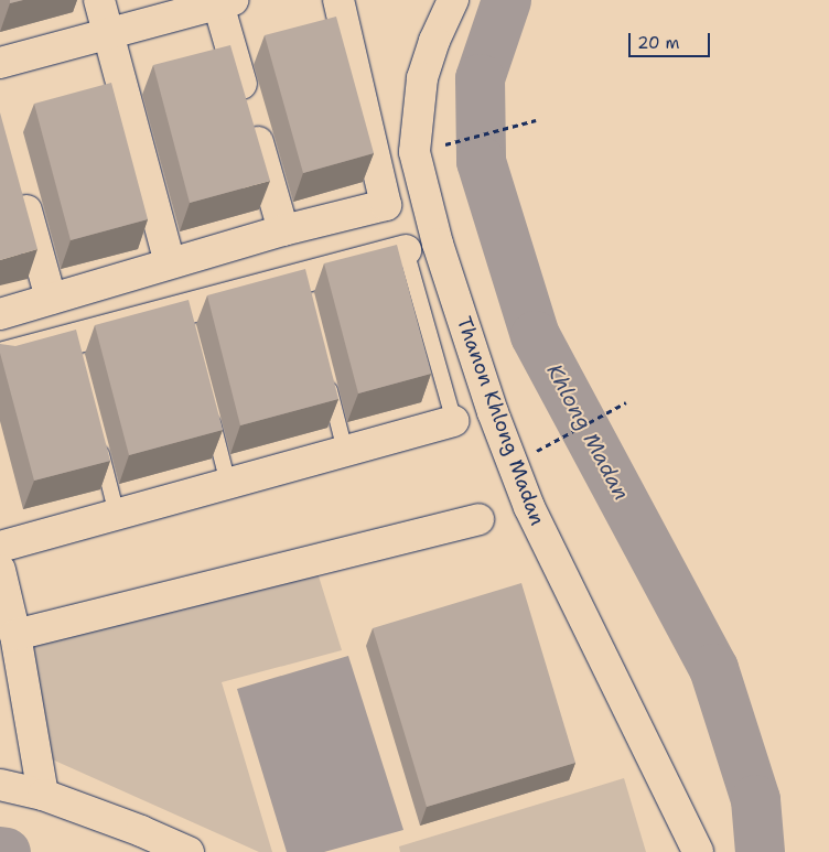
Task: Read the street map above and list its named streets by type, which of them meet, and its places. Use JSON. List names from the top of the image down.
{
  "streets": {
    "street": ["Thanon Khlong Madan"]
  },
  "water": ["Khlong Madan"],
  "scale_bar": "20 m"
}
